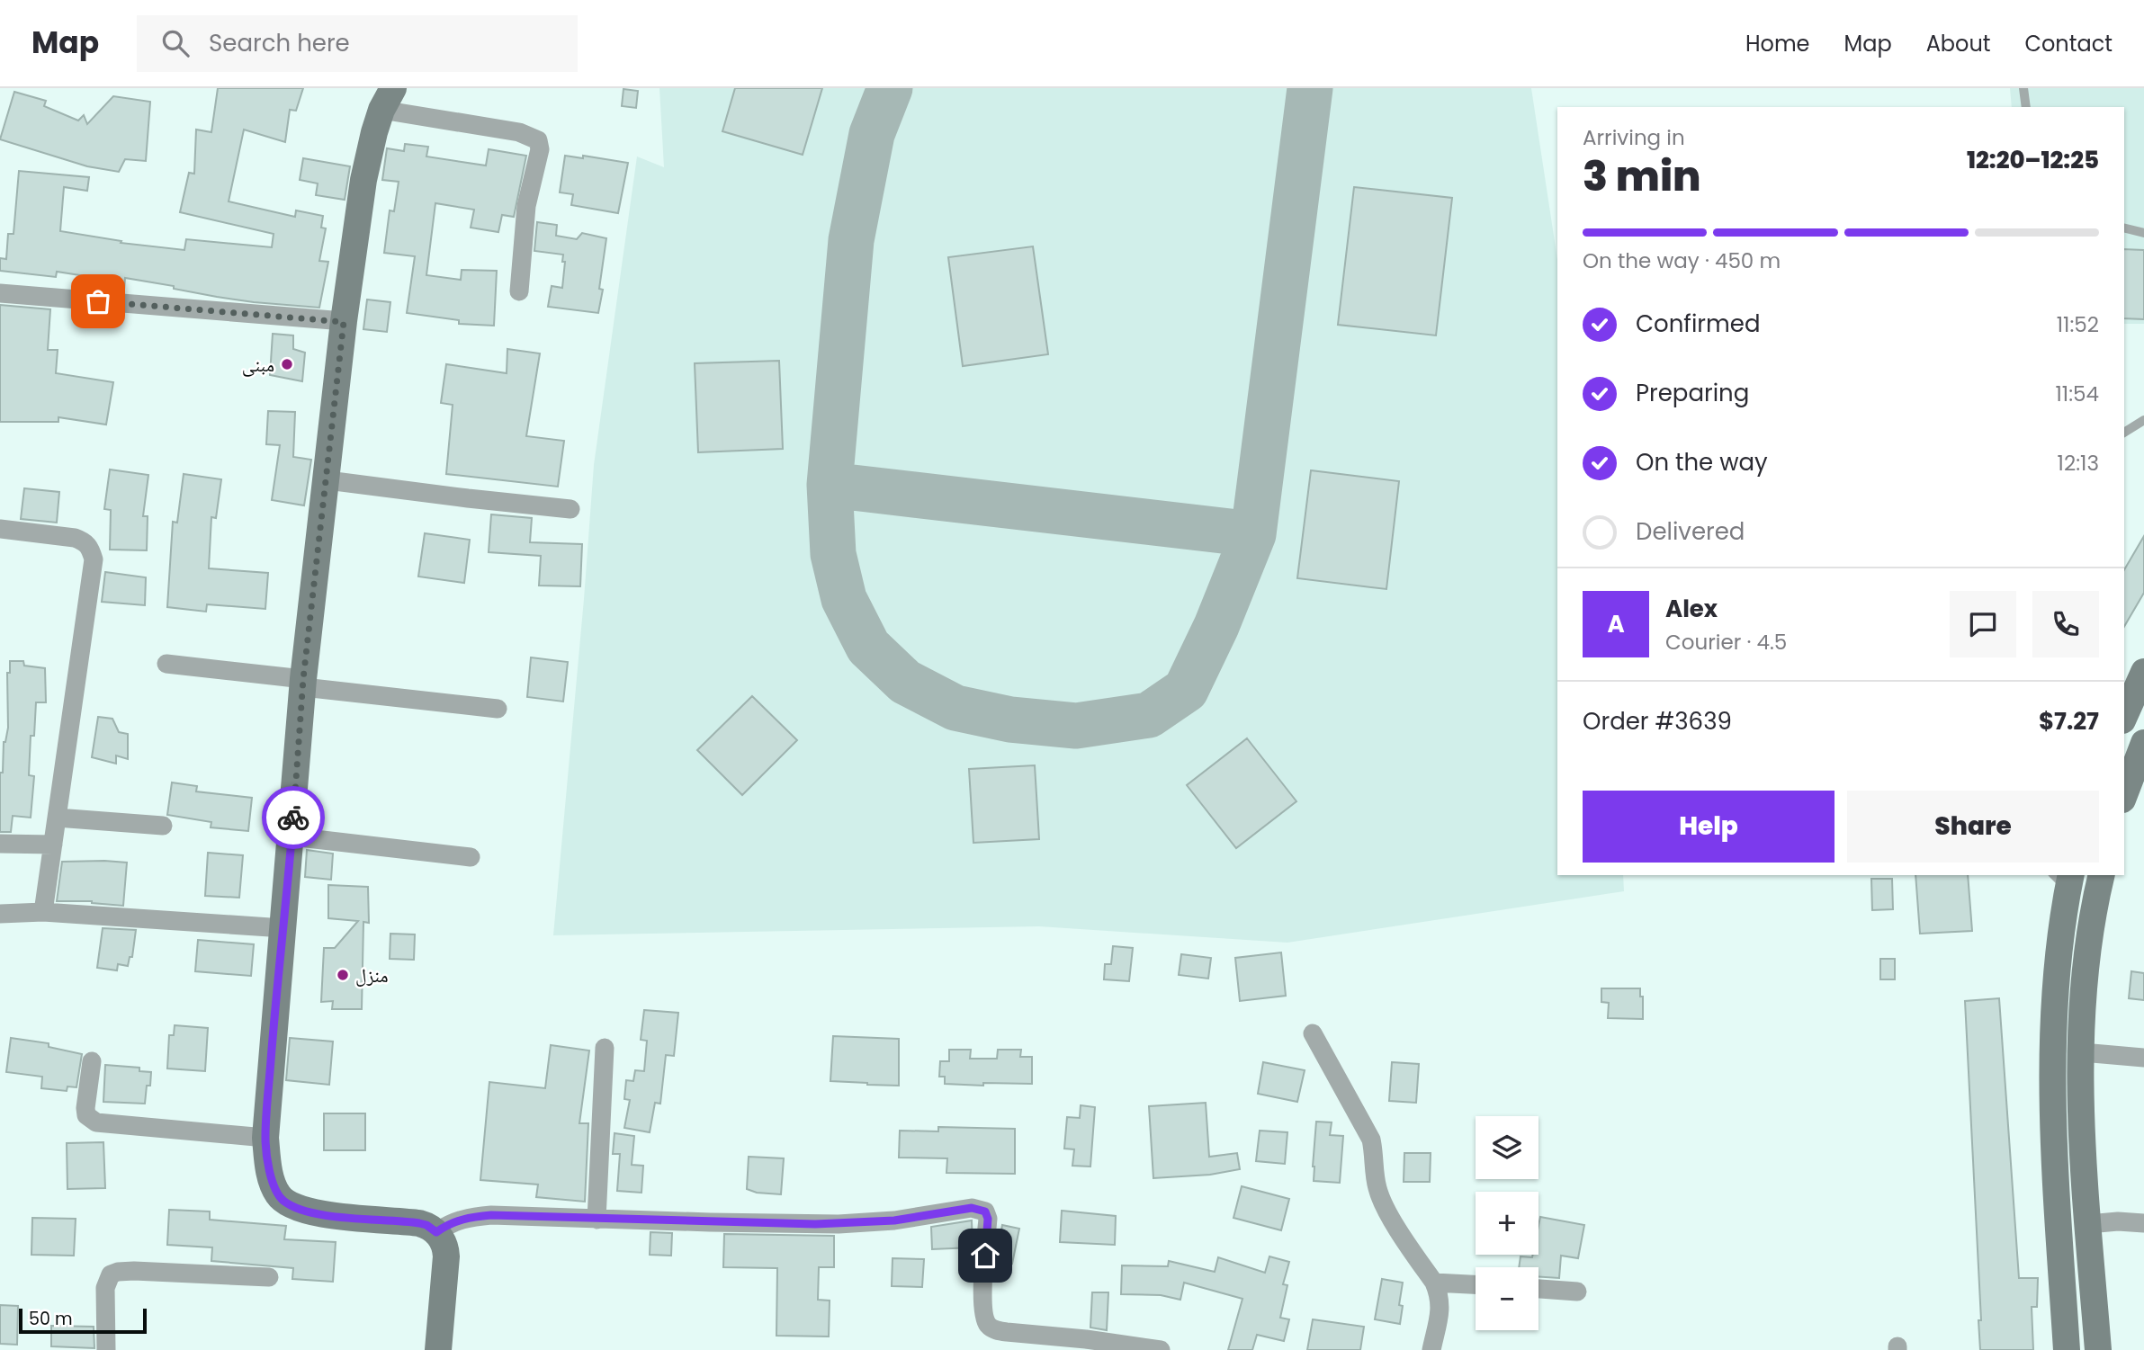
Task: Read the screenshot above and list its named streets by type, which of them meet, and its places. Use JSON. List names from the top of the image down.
{
  "places": ["مبنى", "منزل"],
  "scale_bar": "50 m",
  "page": {
    "header": "Map",
    "search": "Search here",
    "nav": [
      "Home",
      "Map",
      "About",
      "Contact"
    ],
    "heading": ["3 min", "Arriving in", "12:20–12:25"],
    "panel": [
      "Alex",
      "Courier · 4.5",
      "Order #3639",
      "$7.27"
    ],
    "bar": "On the way · 450 m",
    "list": [
      ["Confirmed", "11:52"],
      ["Preparing", "11:54"],
      ["On the way", "12:13"],
      "Delivered"
    ],
    "round": "A",
    "buttons": ["Help", "Share"],
    "map_buttons": ["+", "−"],
    "scale": "50 m"
  }
}
